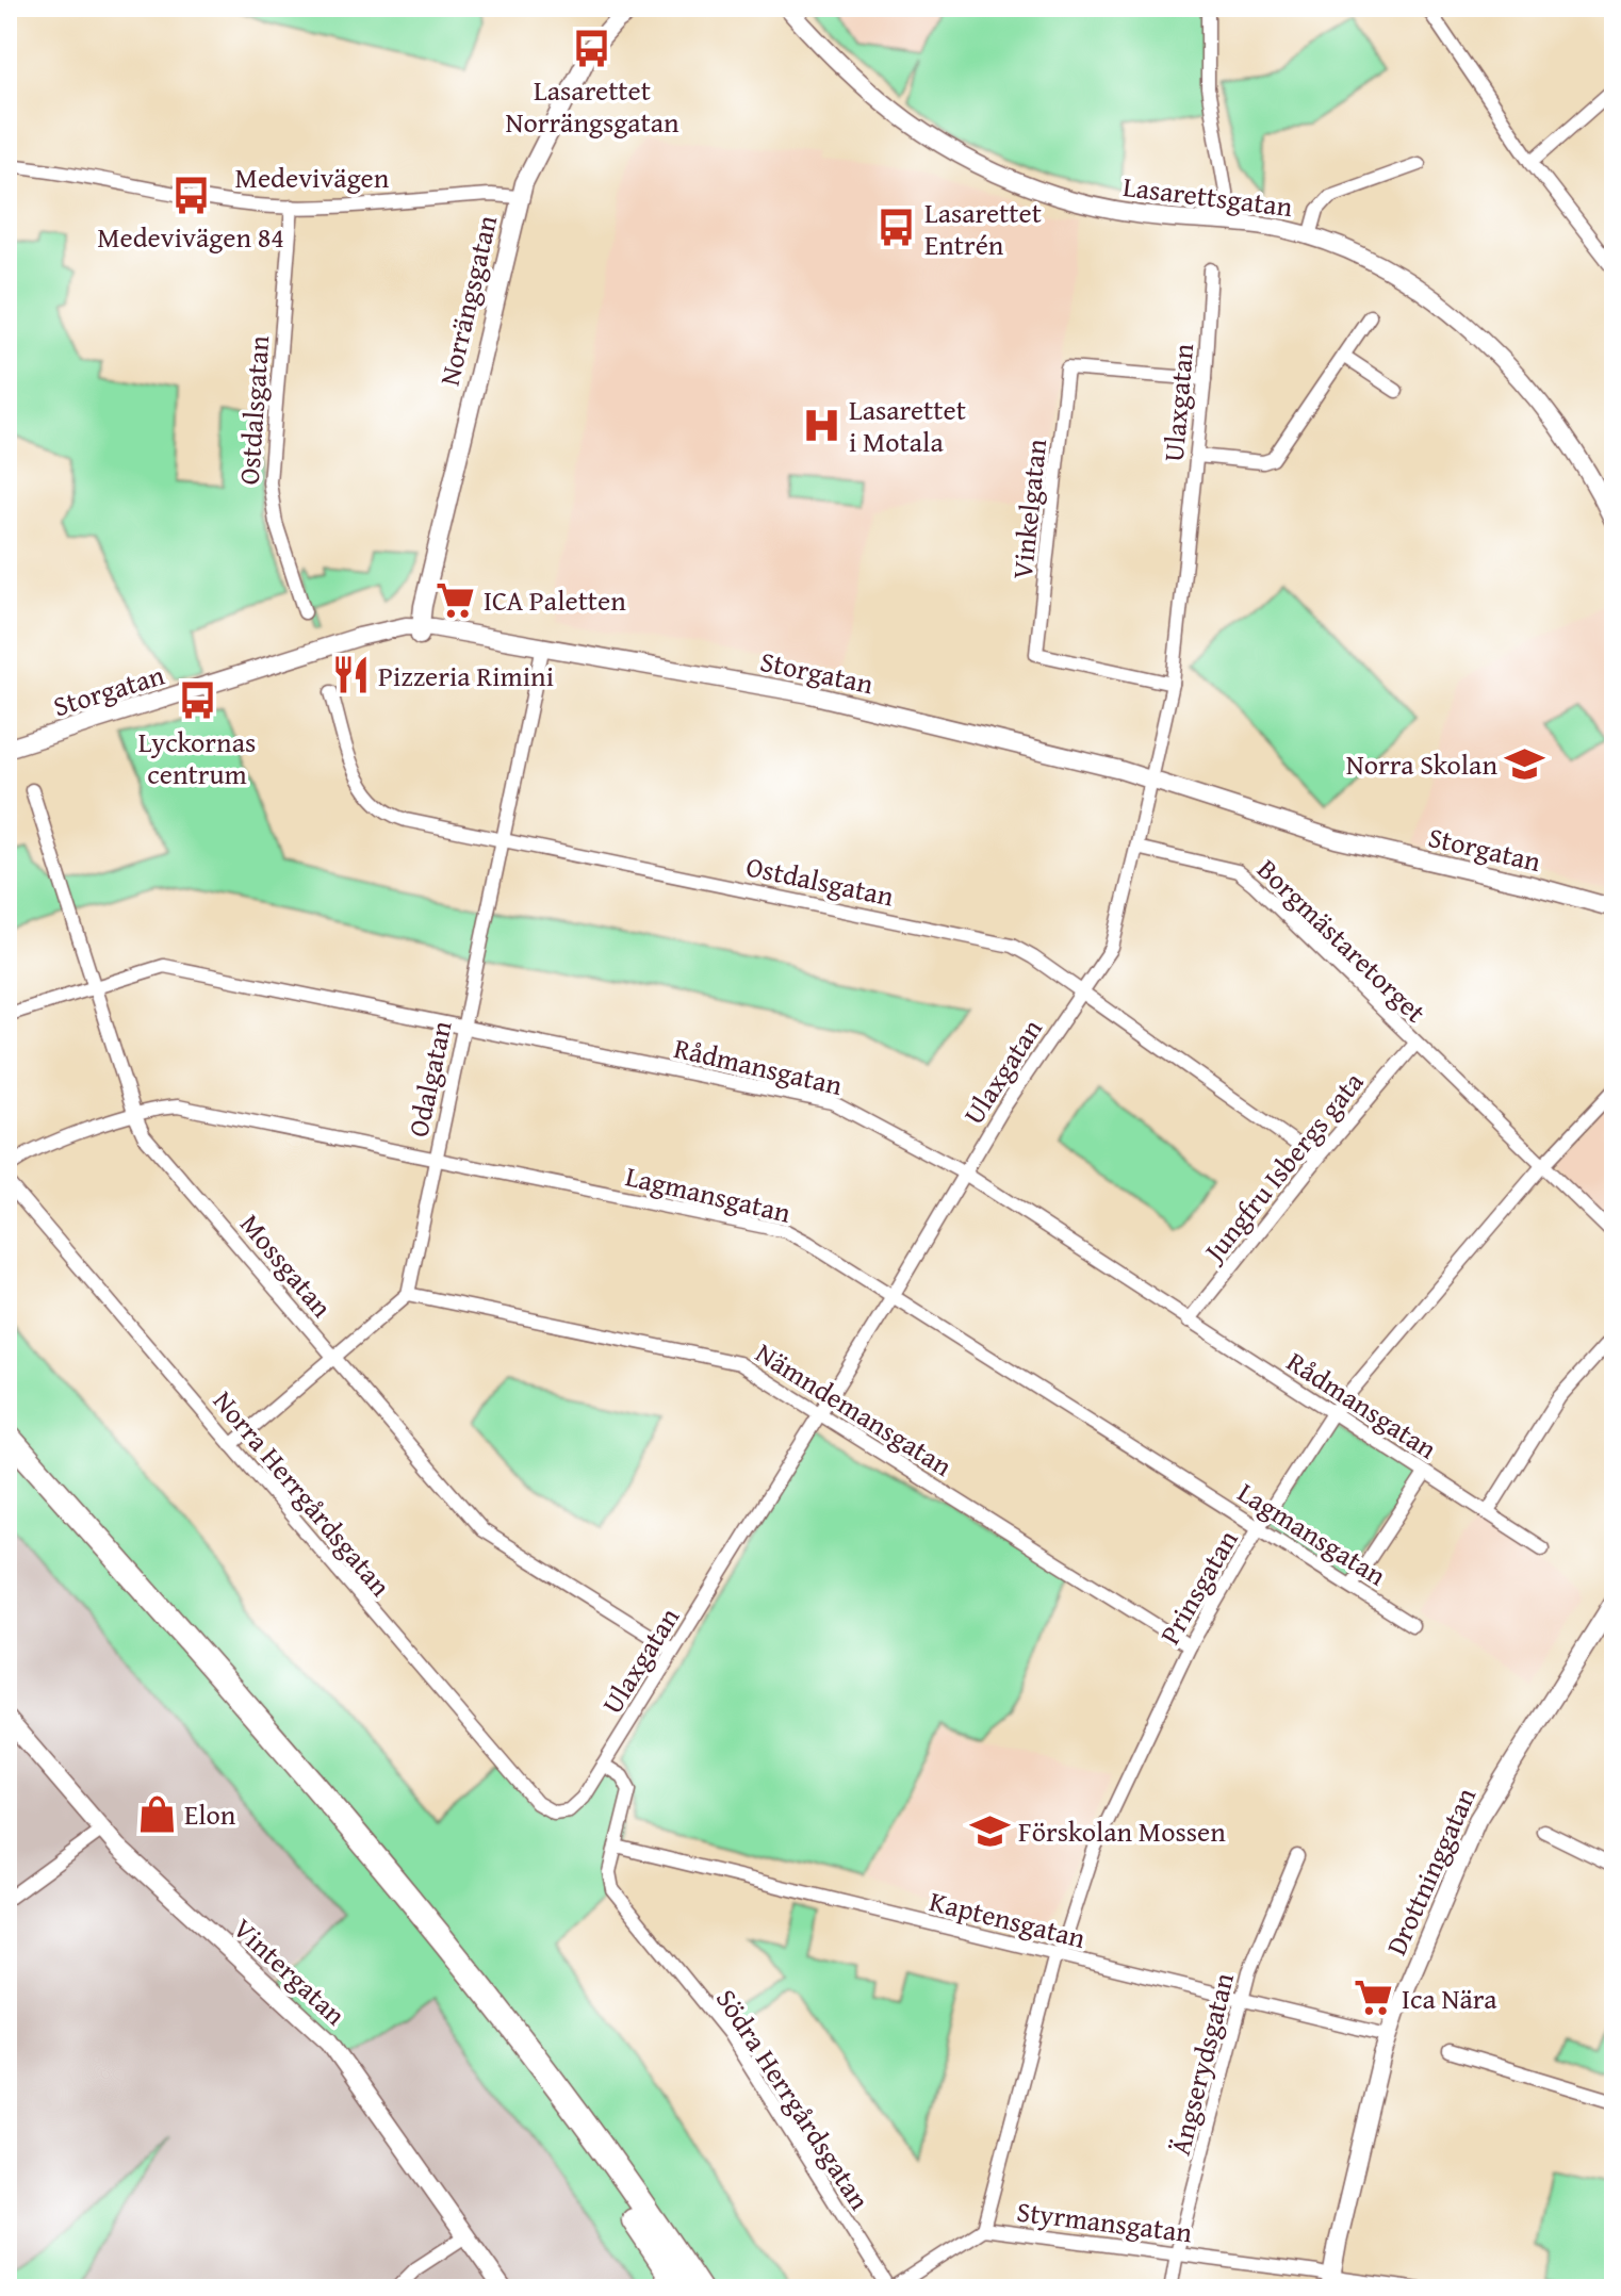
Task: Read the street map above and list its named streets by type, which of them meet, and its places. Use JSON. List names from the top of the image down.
{
  "streets": {
    "street": [
      "Medevivägen",
      "Lasarettsgatan",
      "Norrängsgatan",
      "Ulaxgatan",
      "Ostdalsgatan",
      "Vinkelgatan",
      "Storgatan",
      "Borgmästaretorget",
      "Rådmansgatan",
      "Odalgatan",
      "Jungfru Isbergs gata",
      "Lagmansgatan",
      "Mossgatan",
      "Nämndemansgatan",
      "Norra Herrgårdsgatan",
      "Prinsgatan",
      "Drottninggatan",
      "Kaptensgatan",
      "Vintergatan",
      "Ängserydsgatan",
      "Södra Herrgårdsgatan",
      "Styrmansgatan"
    ]
  },
  "crossings": [
    ["Medevivägen", "Norrängsgatan"],
    ["Medevivägen", "Ostdalsgatan"],
    ["Norrängsgatan", "Storgatan"],
    ["Ulaxgatan", "Ostdalsgatan"],
    ["Ulaxgatan", "Vinkelgatan"],
    ["Ulaxgatan", "Storgatan"],
    ["Ulaxgatan", "Borgmästaretorget"],
    ["Ulaxgatan", "Rådmansgatan"],
    ["Ulaxgatan", "Lagmansgatan"],
    ["Ulaxgatan", "Mossgatan"],
    ["Ulaxgatan", "Nämndemansgatan"],
    ["Ulaxgatan", "Norra Herrgårdsgatan"],
    ["Ulaxgatan", "Södra Herrgårdsgatan"],
    ["Ostdalsgatan", "Odalgatan"],
    ["Ostdalsgatan", "Jungfru Isbergs gata"],
    ["Storgatan", "Odalgatan"],
    ["Borgmästaretorget", "Jungfru Isbergs gata"],
    ["Borgmästaretorget", "Prinsgatan"],
    ["Rådmansgatan", "Odalgatan"],
    ["Rådmansgatan", "Jungfru Isbergs gata"],
    ["Rådmansgatan", "Mossgatan"],
    ["Rådmansgatan", "Prinsgatan"],
    ["Odalgatan", "Lagmansgatan"],
    ["Odalgatan", "Nämndemansgatan"],
    ["Lagmansgatan", "Mossgatan"],
    ["Lagmansgatan", "Prinsgatan"],
    ["Nämndemansgatan", "Prinsgatan"],
    ["Prinsgatan", "Kaptensgatan"],
    ["Prinsgatan", "Styrmansgatan"],
    ["Drottninggatan", "Kaptensgatan"],
    ["Drottninggatan", "Styrmansgatan"],
    ["Kaptensgatan", "Ängserydsgatan"],
    ["Kaptensgatan", "Södra Herrgårdsgatan"],
    ["Ängserydsgatan", "Styrmansgatan"],
    ["Södra Herrgårdsgatan", "Styrmansgatan"]
  ],
  "places": {
    "bus stop": [
      "Lasarettet Norrängsgatan",
      "Medevivägen 84",
      "Lasarettet Entrén",
      "Lyckornas centrum"
    ],
    "hospital": ["Lasarettet i Motala"],
    "supermarket": ["ICA Paletten", "Ica Nära"],
    "restaurant": ["Pizzeria Rimini"],
    "school or university": ["Norra Skolan", "Förskolan Mossen"],
    "shop": ["Elon"]
  }
}
